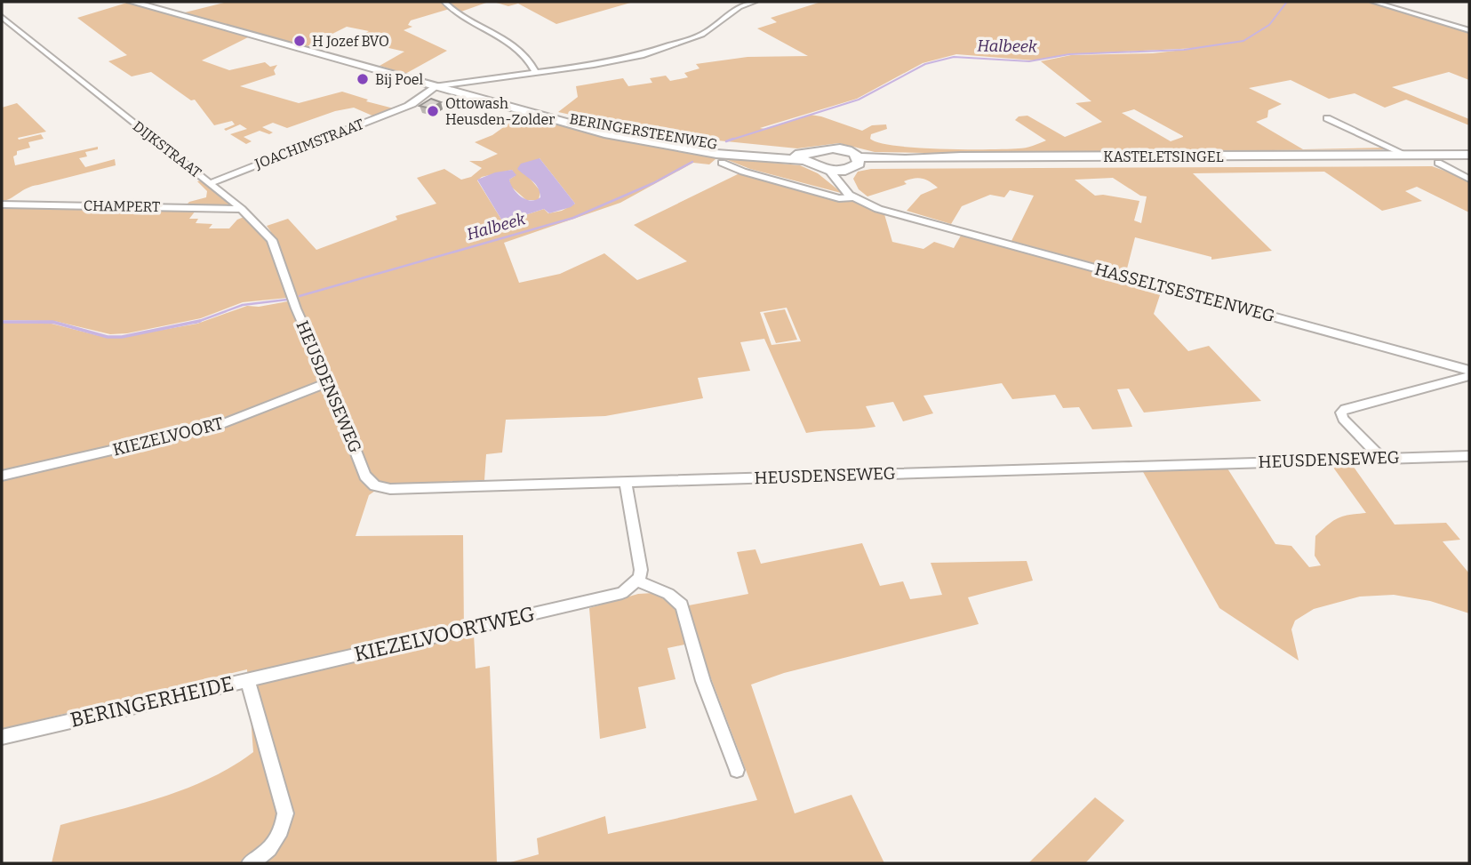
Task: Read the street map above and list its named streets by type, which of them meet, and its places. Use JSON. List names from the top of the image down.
{
  "streets": {
    "main road": ["BERINGERSTEENWEG", "KASTELETSINGEL", "HASSELTSESTEENWEG"],
    "street": [
      "JOACHIMSTRAAT",
      "DIJKSTRAAT",
      "CHAMPERT",
      "HEUSDENSEWEG",
      "KIEZELVOORT",
      "KIEZELVOORTWEG",
      "BERINGERHEIDE"
    ]
  },
  "crossings": [
    ["BERINGERSTEENWEG", "JOACHIMSTRAAT"],
    ["BERINGERSTEENWEG", "HASSELTSESTEENWEG"],
    ["JOACHIMSTRAAT", "DIJKSTRAAT"],
    ["DIJKSTRAAT", "CHAMPERT"],
    ["DIJKSTRAAT", "HEUSDENSEWEG"],
    ["KASTELETSINGEL", "HASSELTSESTEENWEG"],
    ["HEUSDENSEWEG", "KIEZELVOORT"],
    ["KIEZELVOORTWEG", "BERINGERHEIDE"]
  ],
  "water": ["Halbeek"],
  "places": ["H Jozef BVO", "Bij Poel", "Ottowash Heusden-Zolder"]
}
